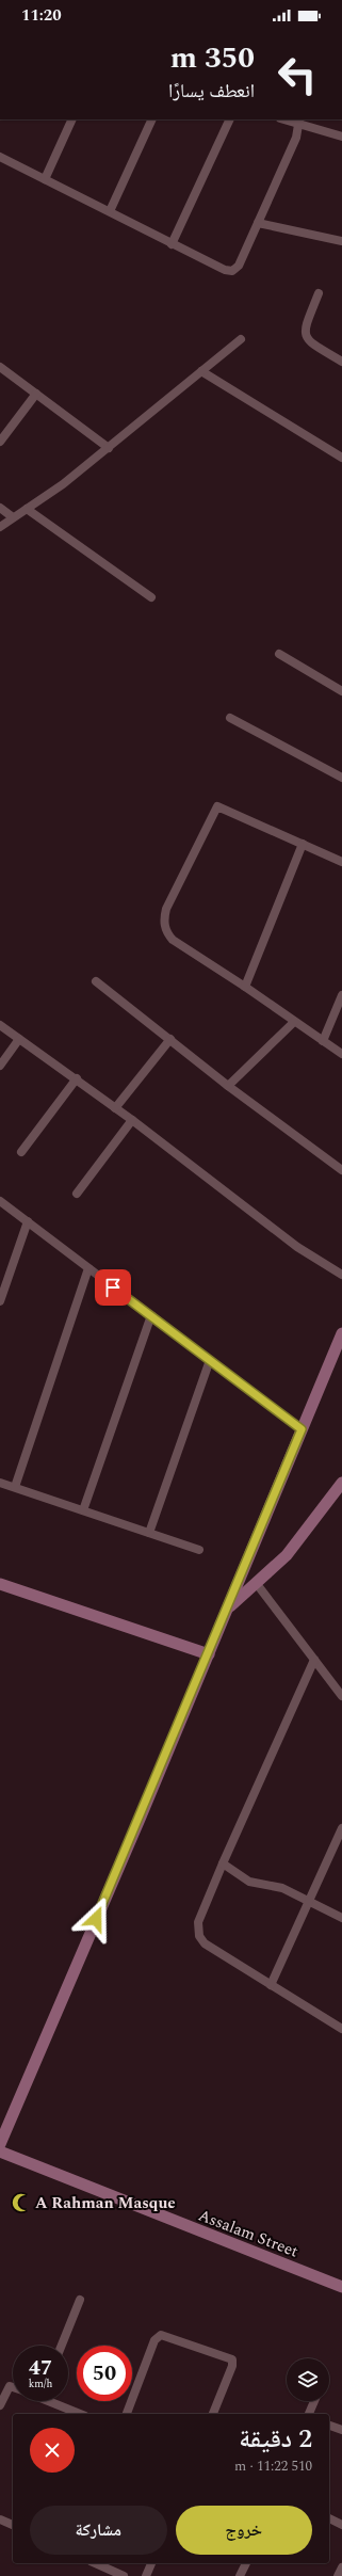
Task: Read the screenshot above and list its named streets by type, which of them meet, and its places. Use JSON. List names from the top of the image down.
{
  "streets": {
    "main road": ["Assalam Street"]
  },
  "places": {
    "mosque": ["A Rahman Masque"]
  },
  "page": {
    "status": "11:20",
    "turn": ["350 m", "انعطف يسارًا"],
    "speed": "47 km/h",
    "limit": "50",
    "heading": ["2 دقيقة", "510 m · 11:22"],
    "buttons": ["خروج", "مشاركة"]
  }
}
